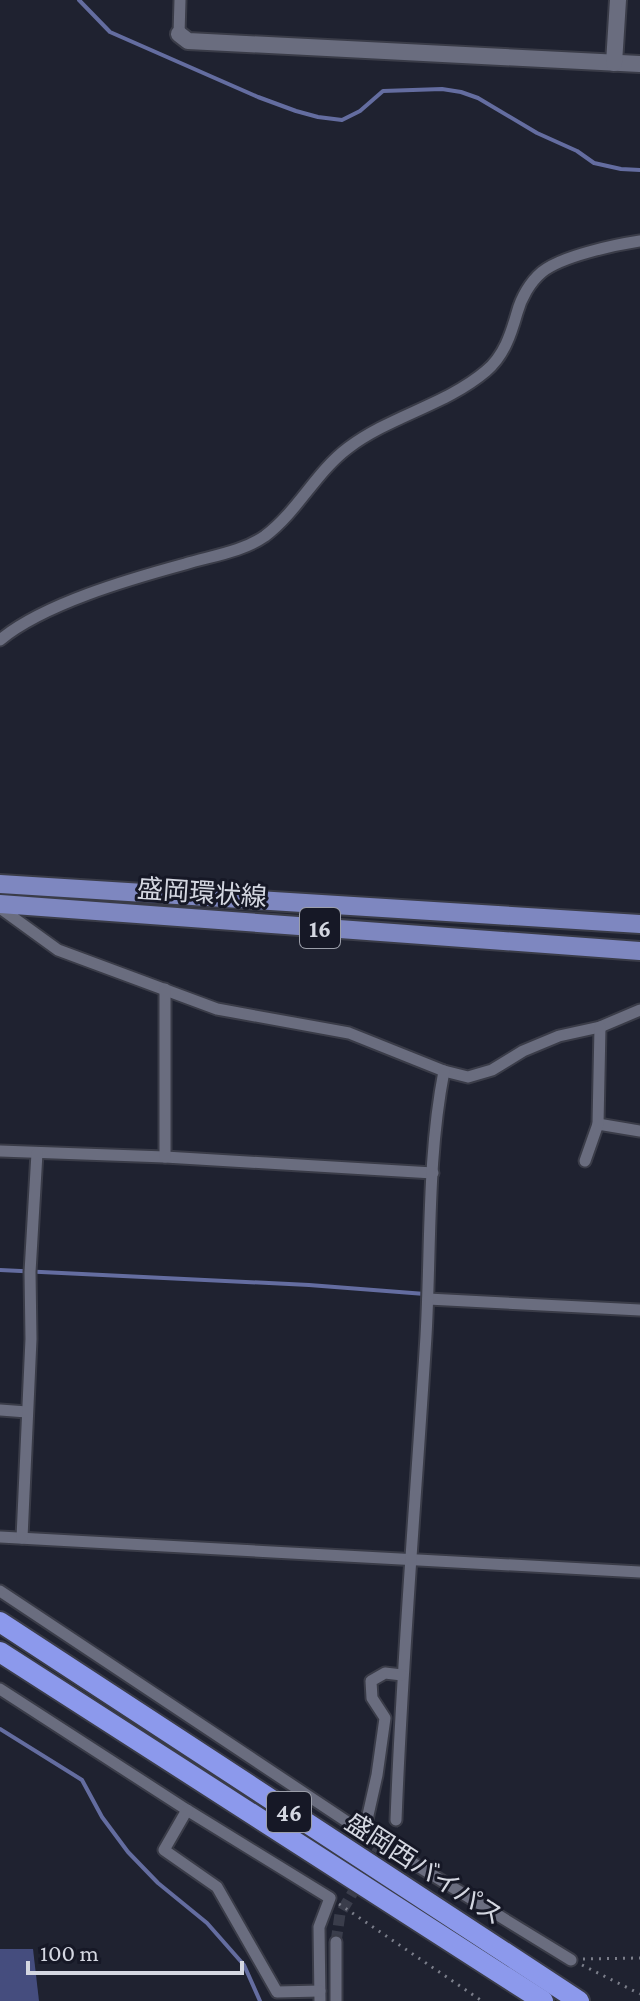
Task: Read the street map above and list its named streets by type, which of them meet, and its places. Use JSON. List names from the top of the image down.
{
  "streets": {
    "highway": ["46", "盛岡西バイパス"],
    "main road": ["盛岡環状線", "16"]
  },
  "scale_bar": "100 m"
}
